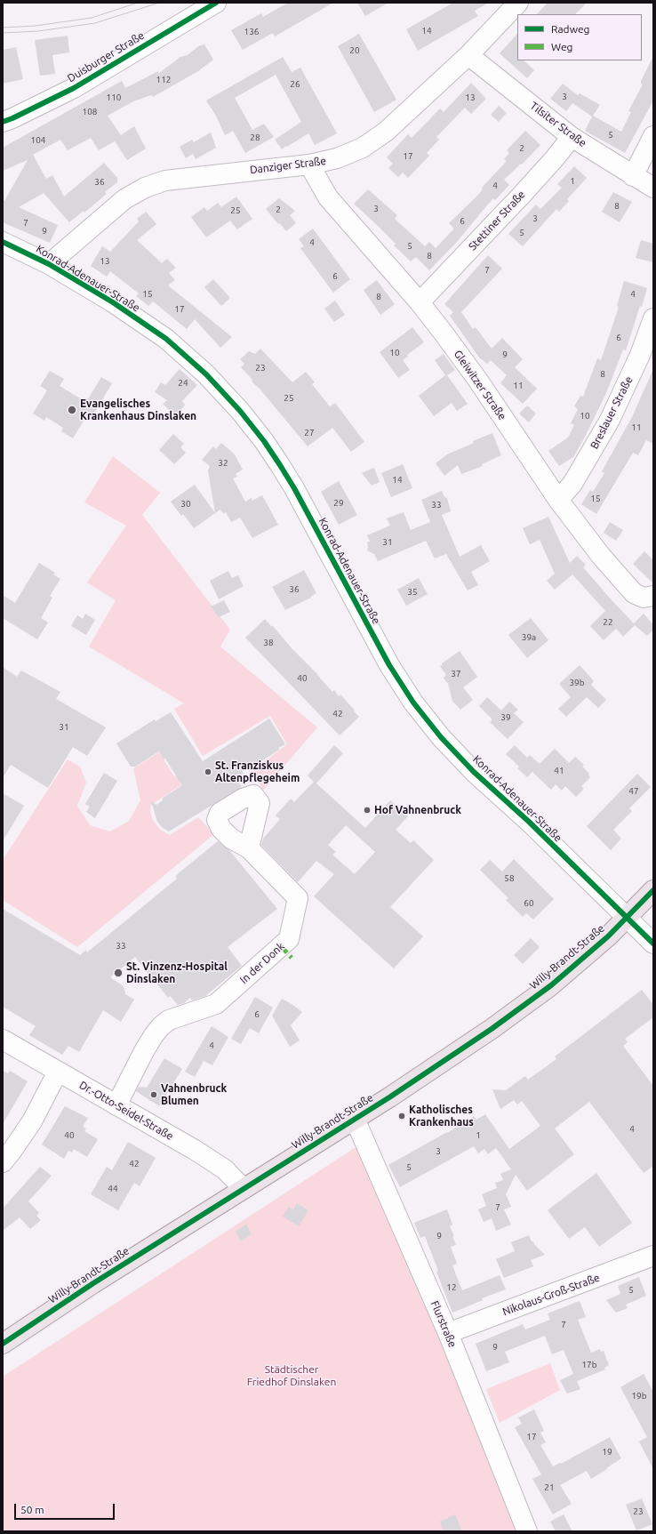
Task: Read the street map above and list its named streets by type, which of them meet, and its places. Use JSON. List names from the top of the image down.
{
  "streets": {
    "main road": ["Willy-Brandt-Straße"],
    "street": [
      "Duisburger Straße",
      "Tilsiter Straße",
      "Danziger Straße",
      "Stettiner Straße",
      "Konrad-Adenauer-Straße",
      "Gleiwitzer Straße",
      "Breslauer Straße",
      "In der Donk",
      "Dr.-Otto-Seidel-Straße",
      "Nikolaus-Groß-Straße",
      "Flurstraße"
    ]
  },
  "crossings": [
    ["Tilsiter Straße", "Danziger Straße"],
    ["Tilsiter Straße", "Stettiner Straße"],
    ["Danziger Straße", "Konrad-Adenauer-Straße"],
    ["Danziger Straße", "Gleiwitzer Straße"],
    ["Stettiner Straße", "Gleiwitzer Straße"],
    ["Konrad-Adenauer-Straße", "Willy-Brandt-Straße"],
    ["Gleiwitzer Straße", "Breslauer Straße"],
    ["Willy-Brandt-Straße", "Dr.-Otto-Seidel-Straße"],
    ["Willy-Brandt-Straße", "Flurstraße"],
    ["In der Donk", "Dr.-Otto-Seidel-Straße"],
    ["Nikolaus-Groß-Straße", "Flurstraße"]
  ],
  "parks": ["Städtischer Friedhof Dinslaken"],
  "places": [
    "Evangelisches Krankenhaus Dinslaken",
    "St. Franziskus Altenpflegeheim",
    "Hof Vahnenbruck",
    "St. Vinzenz-Hospital Dinslaken",
    "Vahnenbruck Blumen",
    "Katholisches Krankenhaus"
  ],
  "house_numbers": [
    "14",
    "136",
    "20",
    "112",
    "26",
    "3",
    "110",
    "13",
    "108",
    "5",
    "28",
    "104",
    "2",
    "17",
    "1",
    "36",
    "4",
    "8",
    "3",
    "2",
    "25",
    "3",
    "6",
    "7",
    "9",
    "5",
    "4",
    "5",
    "8",
    "13",
    "7",
    "6",
    "15",
    "4",
    "8",
    "17",
    "6",
    "10",
    "9",
    "23",
    "8",
    "24",
    "11",
    "25",
    "10",
    "11",
    "27",
    "32",
    "14",
    "15",
    "29",
    "30",
    "33",
    "31",
    "36",
    "35",
    "22",
    "39a",
    "38",
    "37",
    "40",
    "39b",
    "42",
    "39",
    "31",
    "41",
    "47",
    "58",
    "60",
    "33",
    "6",
    "4",
    "4",
    "40",
    "1",
    "3",
    "42",
    "5",
    "44",
    "7",
    "9",
    "12",
    "5",
    "7",
    "9",
    "17b",
    "19b",
    "17",
    "19",
    "21",
    "23"
  ],
  "legend": ["Radweg", "Weg"],
  "scale_bar": "50 m"
}
